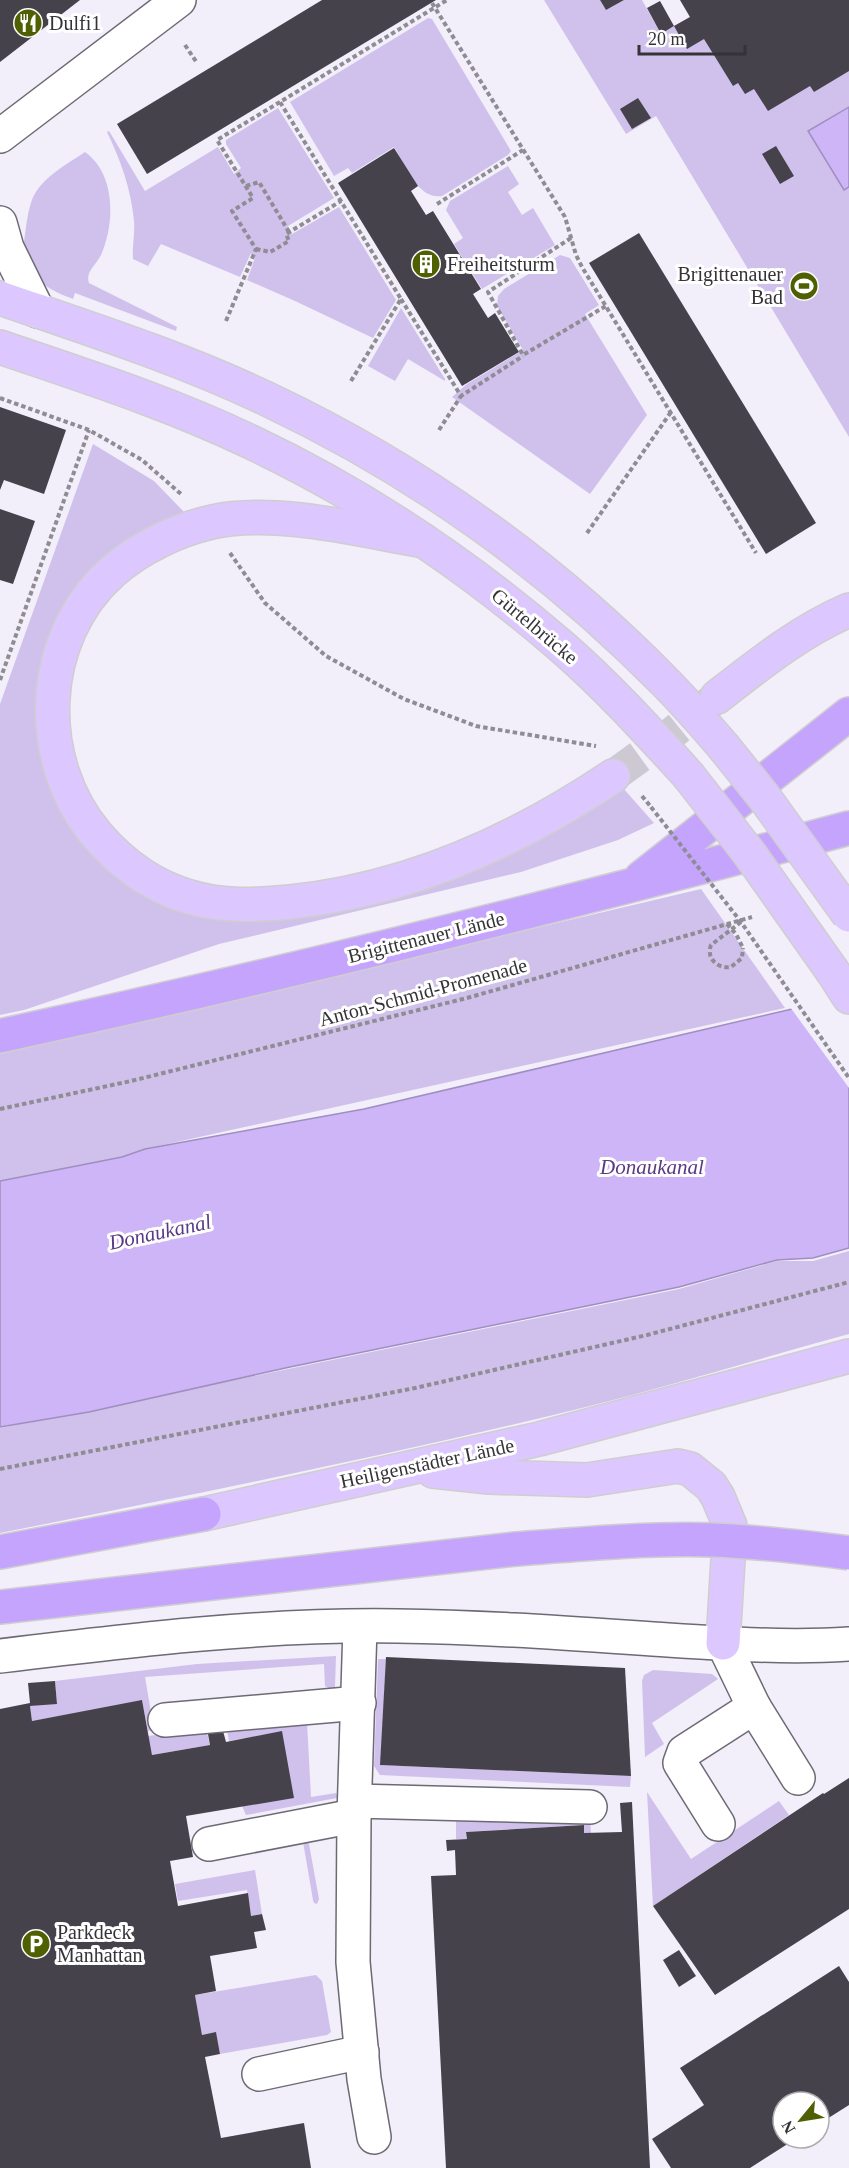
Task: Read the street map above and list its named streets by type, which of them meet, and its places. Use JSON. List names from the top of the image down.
{
  "streets": {
    "highway": ["Brigittenauer Lände", "Heiligenstädter Lände"],
    "main road": ["Gürtelbrücke"],
    "path": ["Anton-Schmid-Promenade"]
  },
  "water": ["Donaukanal"],
  "places": {
    "restaurant": ["Dulfi1"],
    "building": ["Freiheitsturm"],
    "sports": ["Brigittenauer Bad"],
    "parking": ["Parkdeck Manhattan"]
  },
  "scale_bar": "20 m",
  "north": "bottom left"
}
